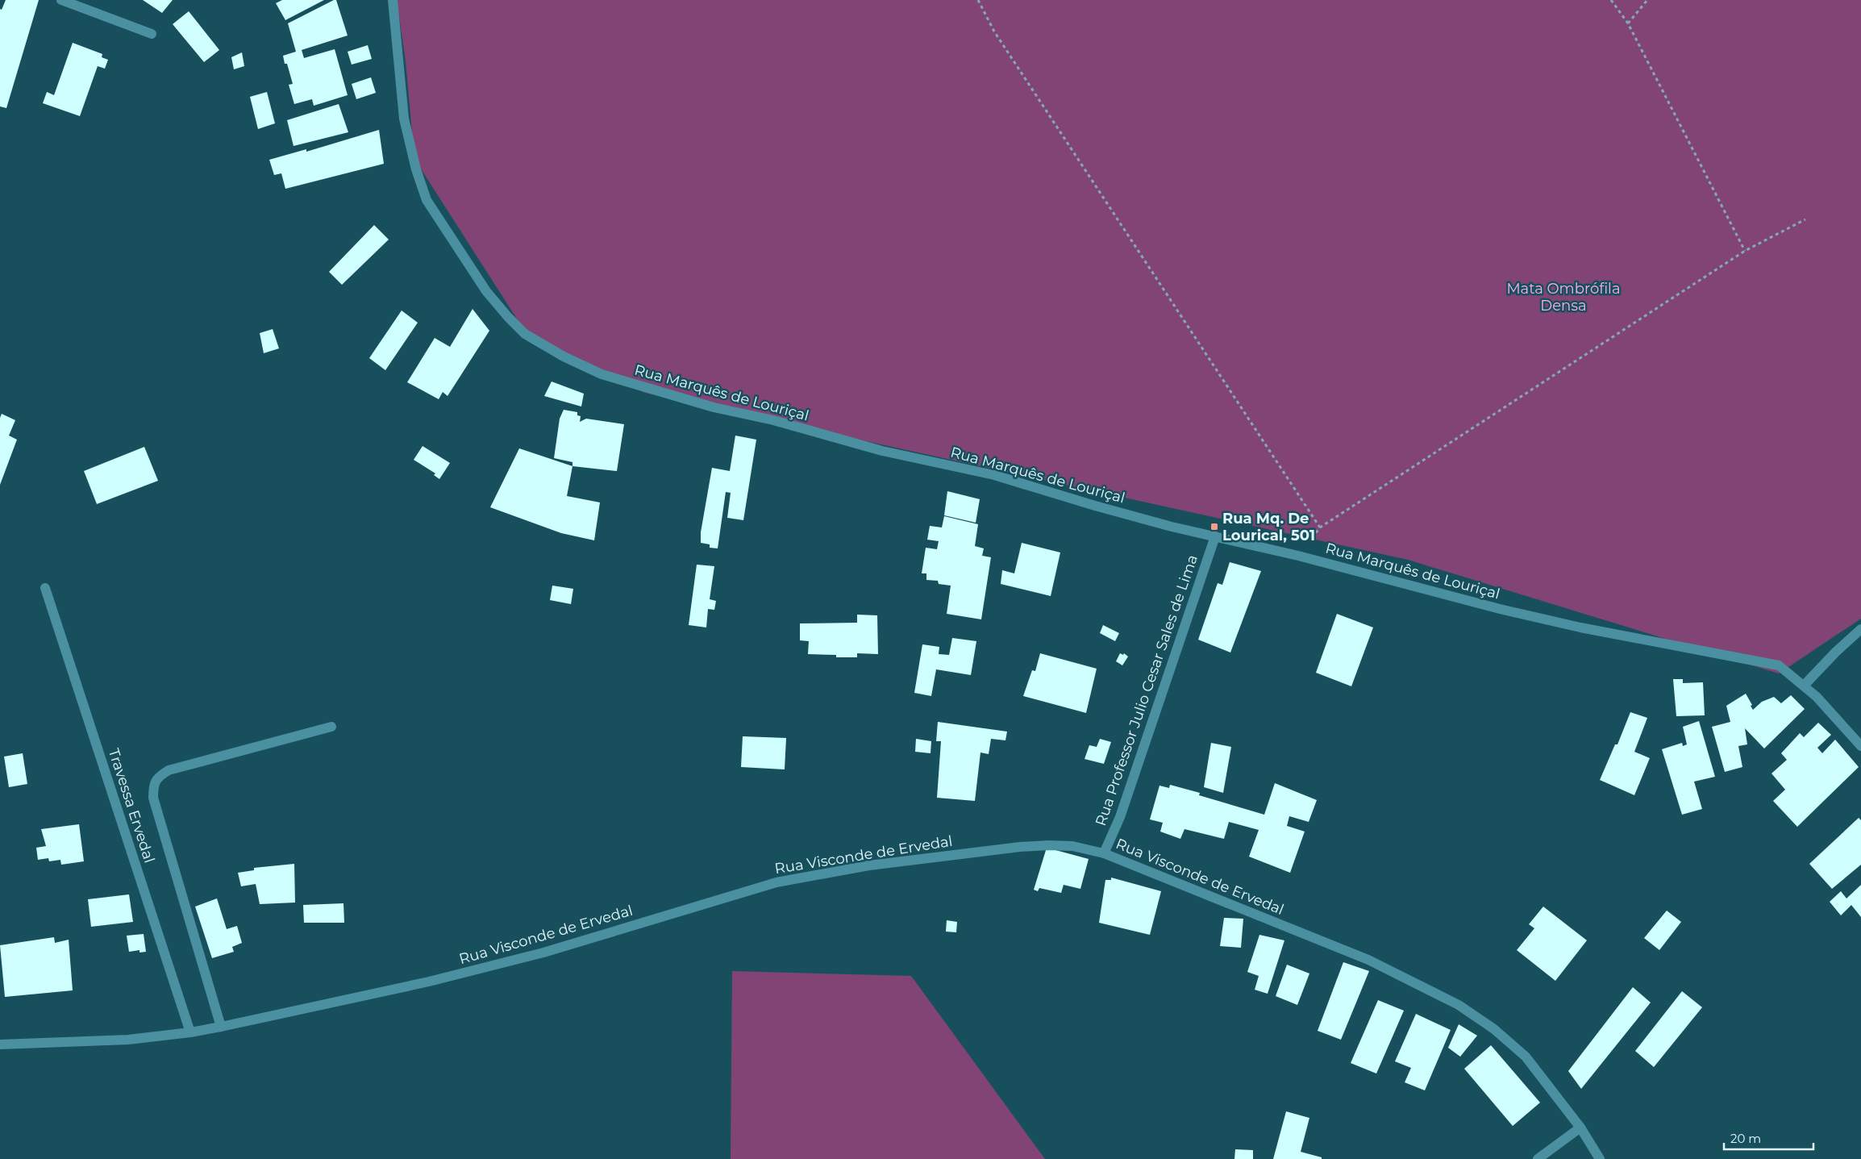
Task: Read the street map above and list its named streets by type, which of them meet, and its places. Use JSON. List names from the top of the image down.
{
  "streets": {
    "street": [
      "Rua Marquês de Louriçal",
      "Rua Professor Julio Cesar Sales de Lima",
      "Travessa Ervedal",
      "Rua Visconde de Ervedal"
    ]
  },
  "crossings": [
    ["Rua Marquês de Louriçal", "Rua Professor Julio Cesar Sales de Lima"],
    ["Rua Professor Julio Cesar Sales de Lima", "Rua Visconde de Ervedal"],
    ["Travessa Ervedal", "Rua Visconde de Ervedal"]
  ],
  "parks": ["Mata Ombrófila Densa"],
  "places": {
    "transit": ["Rua Mq. De Lourical, 501"]
  },
  "scale_bar": "20 m"
}
